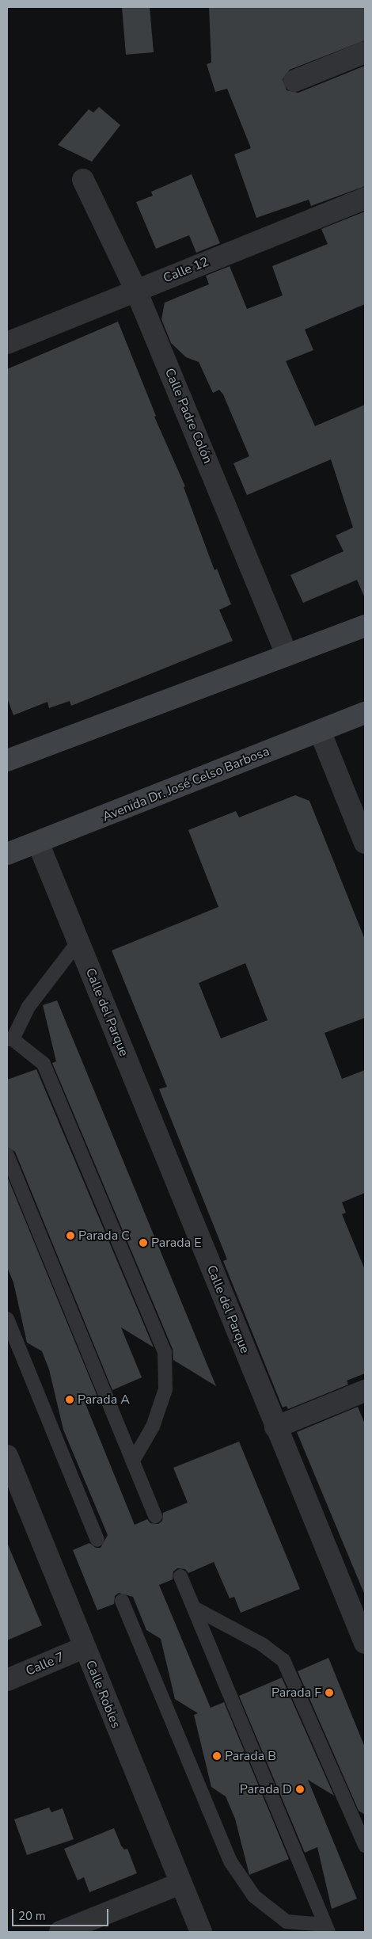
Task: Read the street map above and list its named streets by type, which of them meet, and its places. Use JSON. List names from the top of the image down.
{
  "streets": {
    "main road": ["Avenida Dr. José Celso Barbosa"],
    "street": [
      "Calle 12",
      "Calle Padre Colón",
      "Calle del Parque",
      "Calle 7",
      "Calle Robles"
    ]
  },
  "crossings": [
    ["Calle 12", "Calle Padre Colón"],
    ["Avenida Dr. José Celso Barbosa", "Calle del Parque"],
    ["Calle 7", "Calle Robles"]
  ],
  "places": [
    "Parada C",
    "Parada E",
    "Parada A",
    "Parada F",
    "Parada B",
    "Parada D"
  ],
  "scale_bar": "20 m"
}
